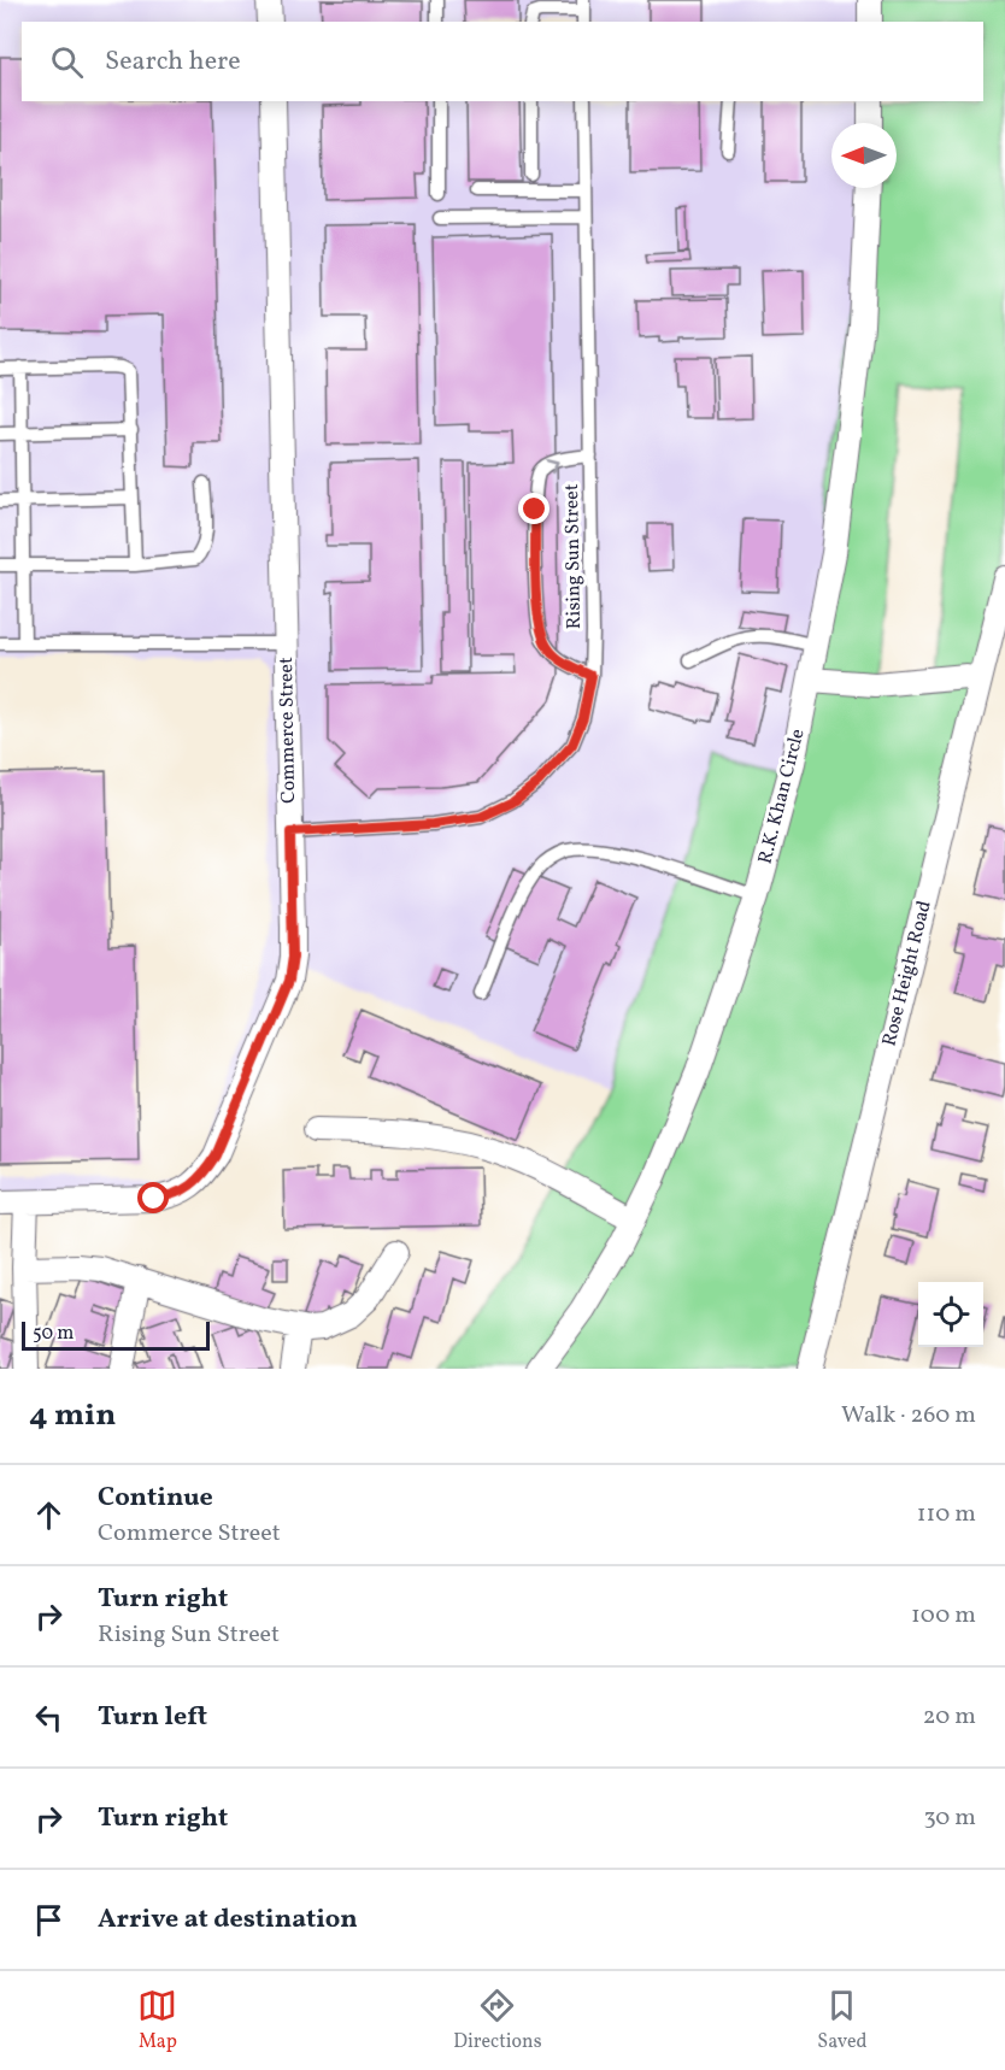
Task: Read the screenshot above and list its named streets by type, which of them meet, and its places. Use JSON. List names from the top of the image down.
{
  "streets": {
    "street": ["Commerce Street", "R.K. Khan Circle", "Rose Height Road"],
    "lane": ["Rising Sun Street"]
  },
  "crossings": [
    ["Rising Sun Street", "Commerce Street"]
  ],
  "scale_bar": "50 m",
  "north": "left",
  "page": {
    "search": "Search here",
    "scale": "50 m",
    "heading": ["4 min", "Walk · 260 m"],
    "list": [
      ["Continue", "Commerce Street", "110 m"],
      ["Turn right", "Rising Sun Street", "100 m"],
      ["Turn left", "20 m"],
      ["Turn right", "30 m"],
      "Arrive at destination"
    ],
    "nav": ["Map", "Directions", "Saved"]
  }
}
